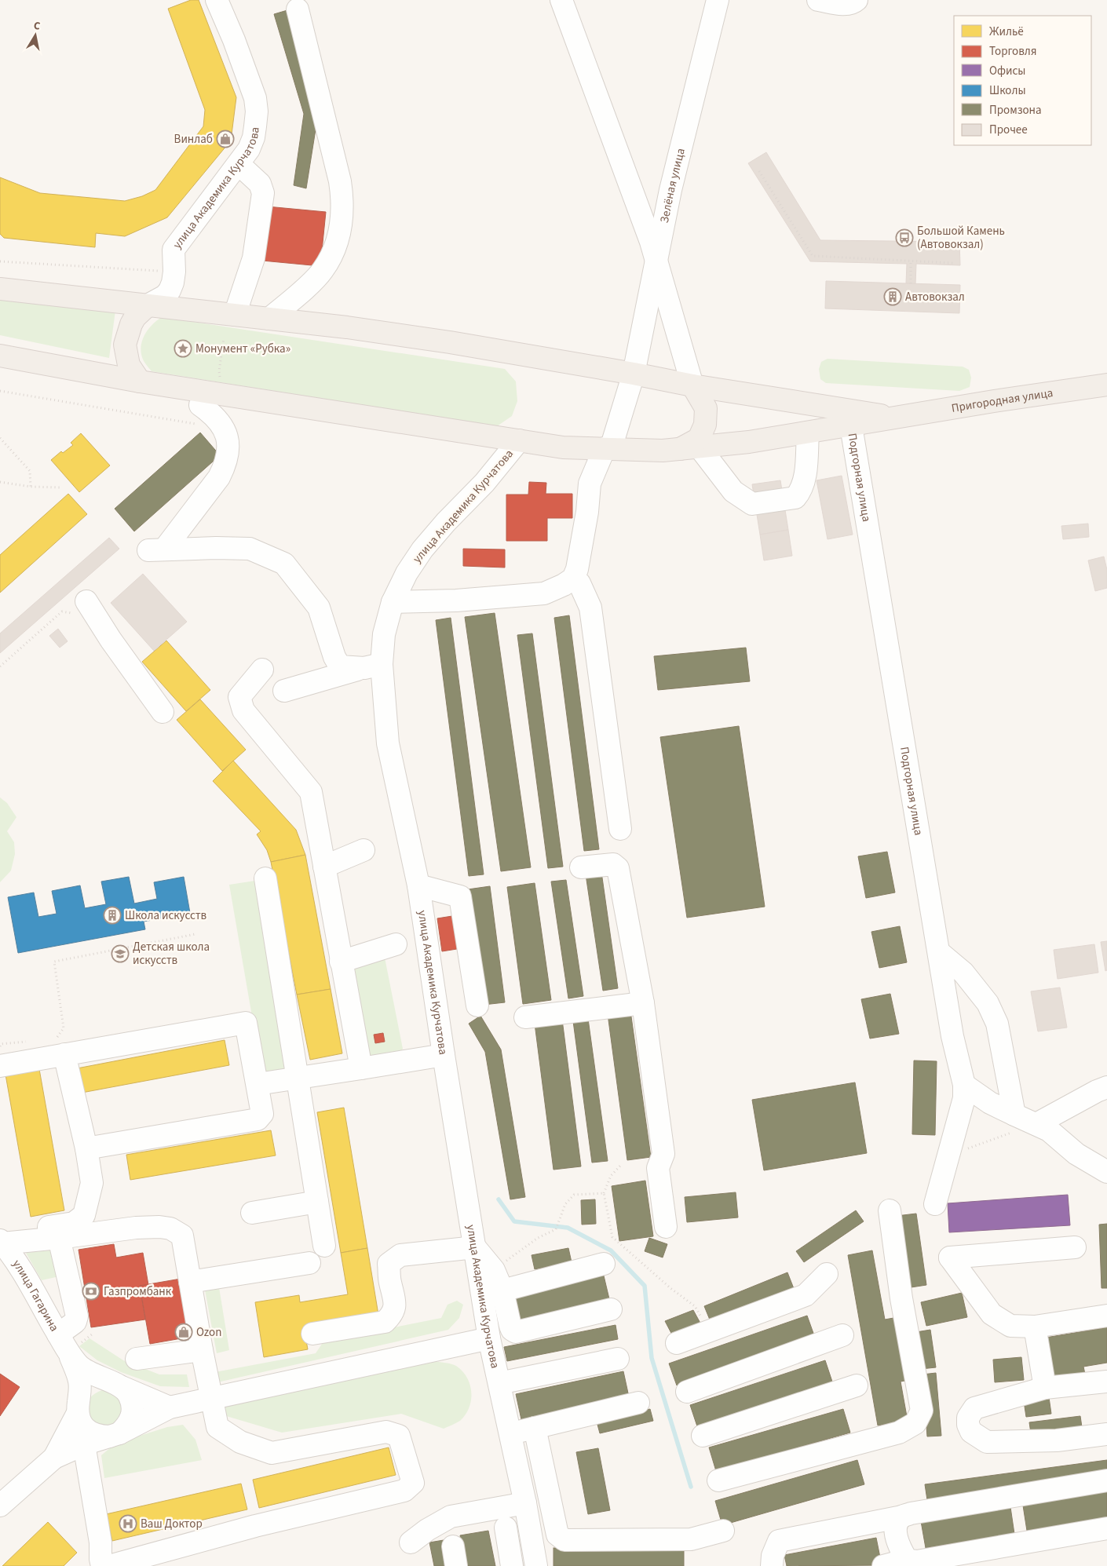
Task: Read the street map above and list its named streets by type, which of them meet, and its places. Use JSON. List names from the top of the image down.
{
  "streets": {
    "main road": ["улица Академика Курчатова", "Пригородная улица"],
    "street": ["Зелёная улица", "Подгорная улица", "улица Гагарина"]
  },
  "crossings": [
    ["Зелёная улица", "Пригородная улица"],
    ["улица Академика Курчатова", "Пригородная улица"],
    ["Пригородная улица", "Подгорная улица"]
  ],
  "places": {
    "shop": ["Винлаб", "Ozon"],
    "bus stop": ["Большой Камень (Автовокзал)"],
    "building": ["Автовокзал", "Школа искусств"],
    "place": ["Монумент «Рубка»"],
    "school or university": ["Детская школа искусств"],
    "bank": ["Газпромбанк"],
    "hospital": ["Ваш Доктор"]
  },
  "legend": [
    "Жильё",
    "Торговля",
    "Офисы",
    "Школы",
    "Промзона",
    "Прочее"
  ],
  "north": "top"
}
